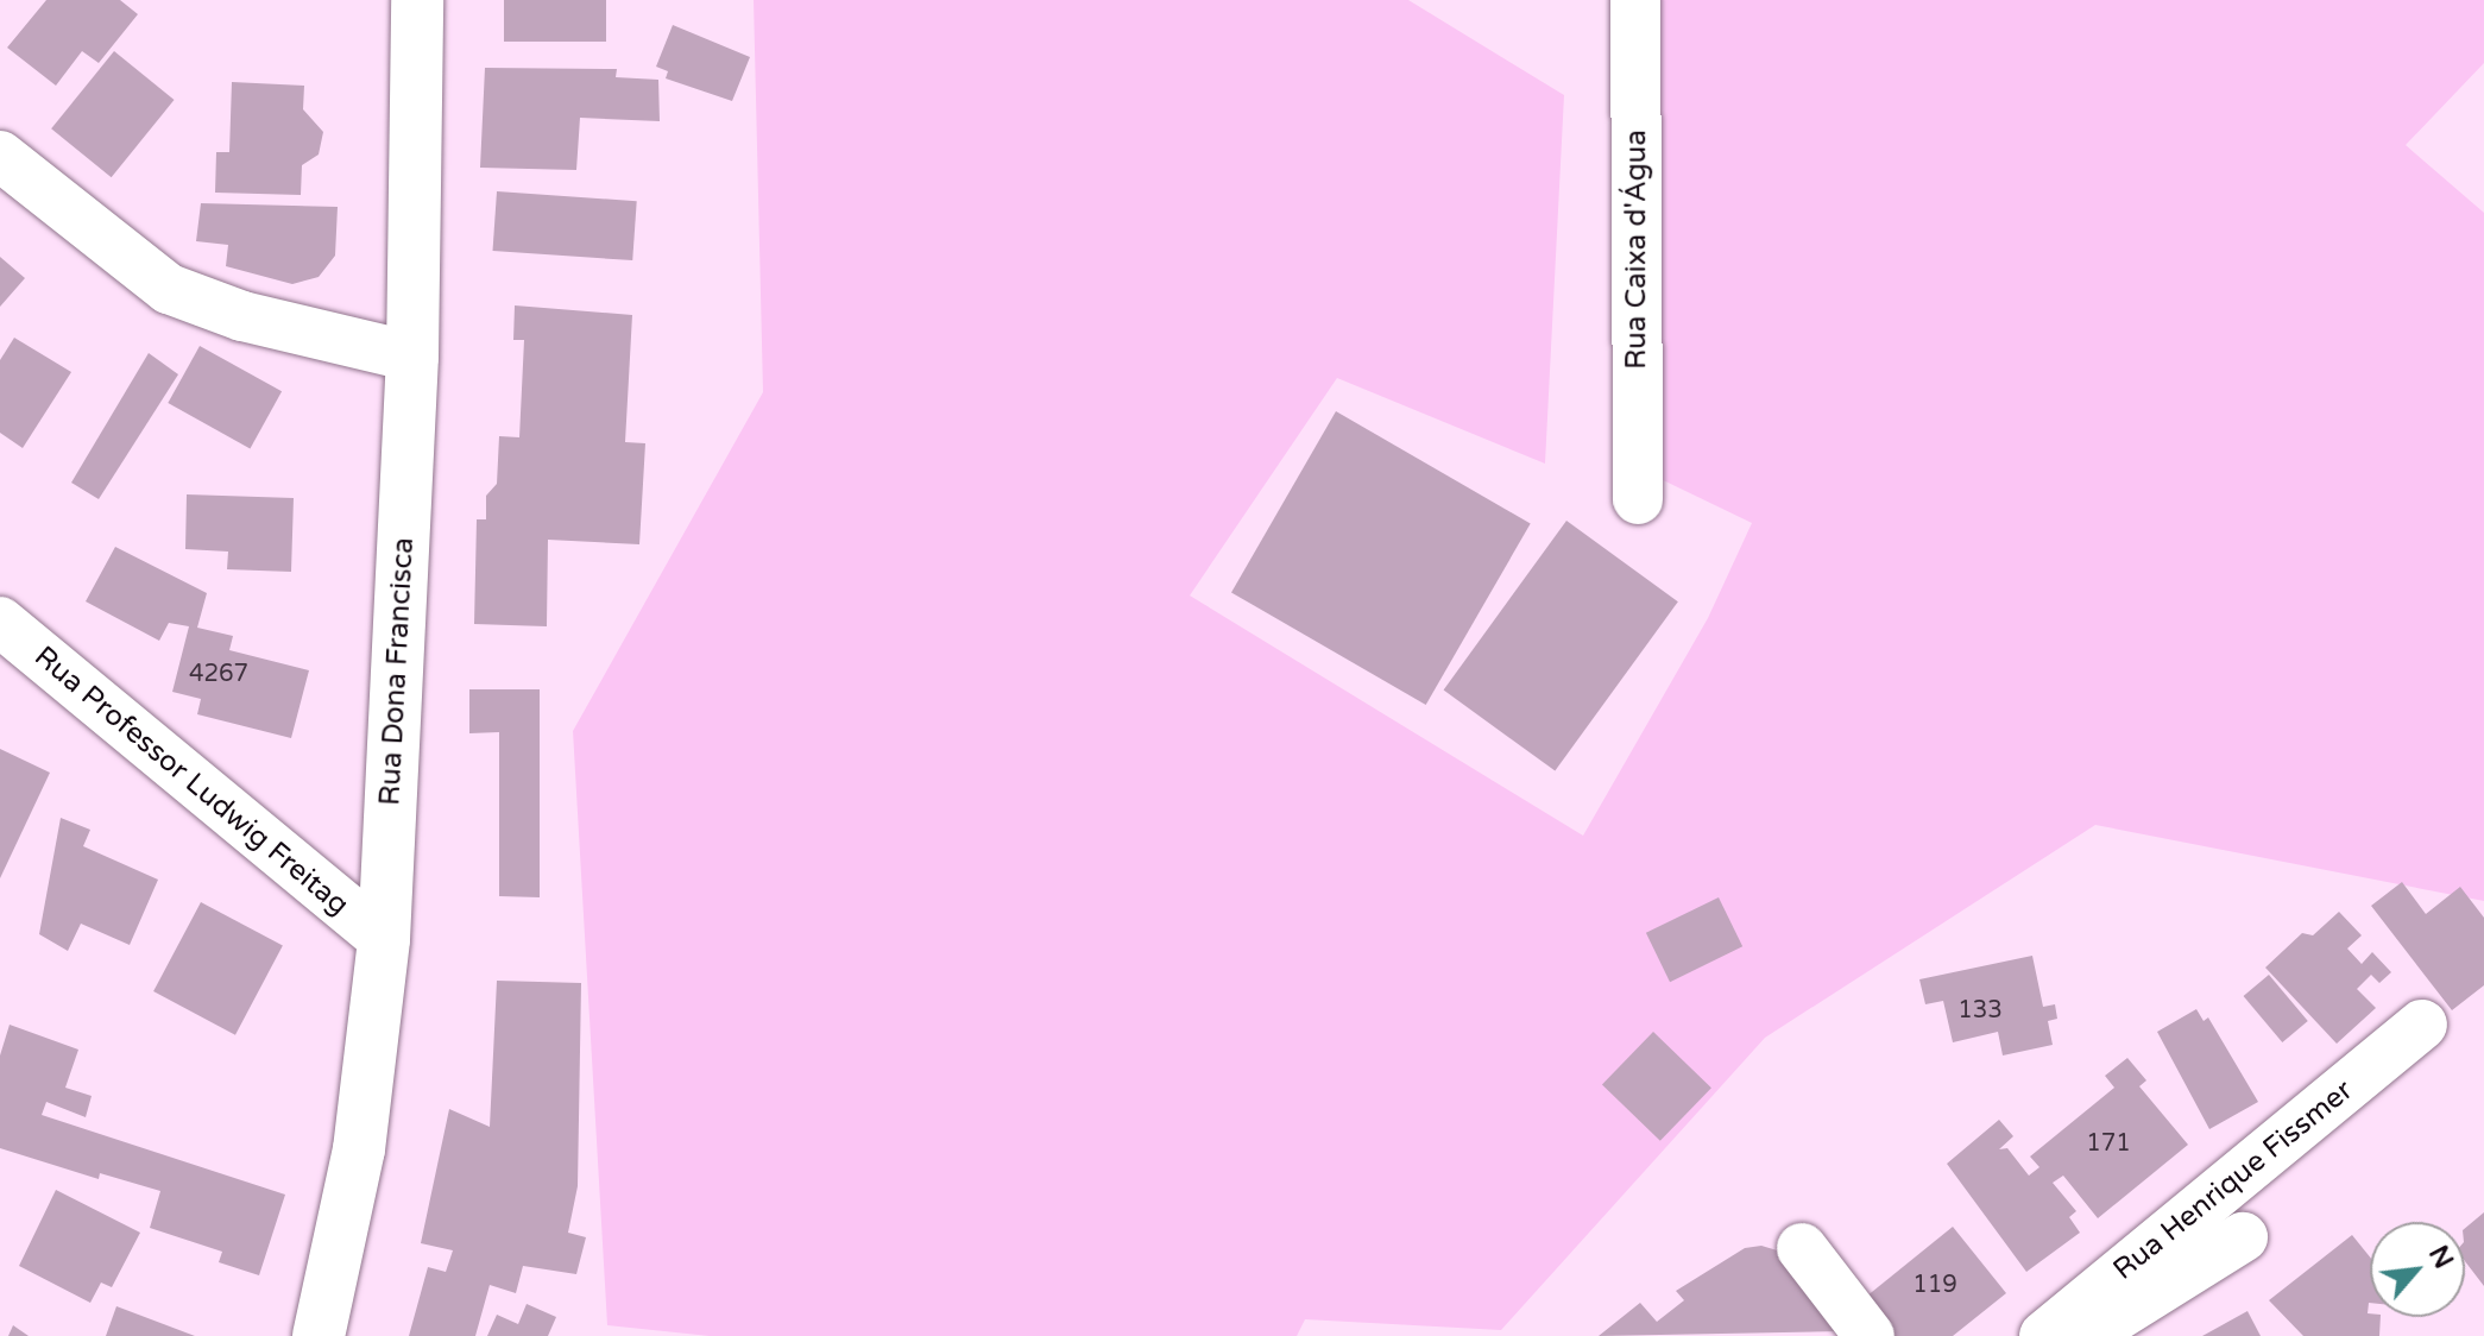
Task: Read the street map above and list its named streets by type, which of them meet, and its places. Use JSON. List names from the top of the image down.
{
  "streets": {
    "main road": ["Rua Dona Francisca"],
    "street": ["Rua Caixa d'Água", "Rua Professor Ludwig Freitag", "Rua Henrique Fissmer"]
  },
  "crossings": [
    ["Rua Dona Francisca", "Rua Professor Ludwig Freitag"]
  ],
  "house_numbers": [
    "4267",
    "133",
    "171",
    "119"
  ],
  "north": "top right"
}
